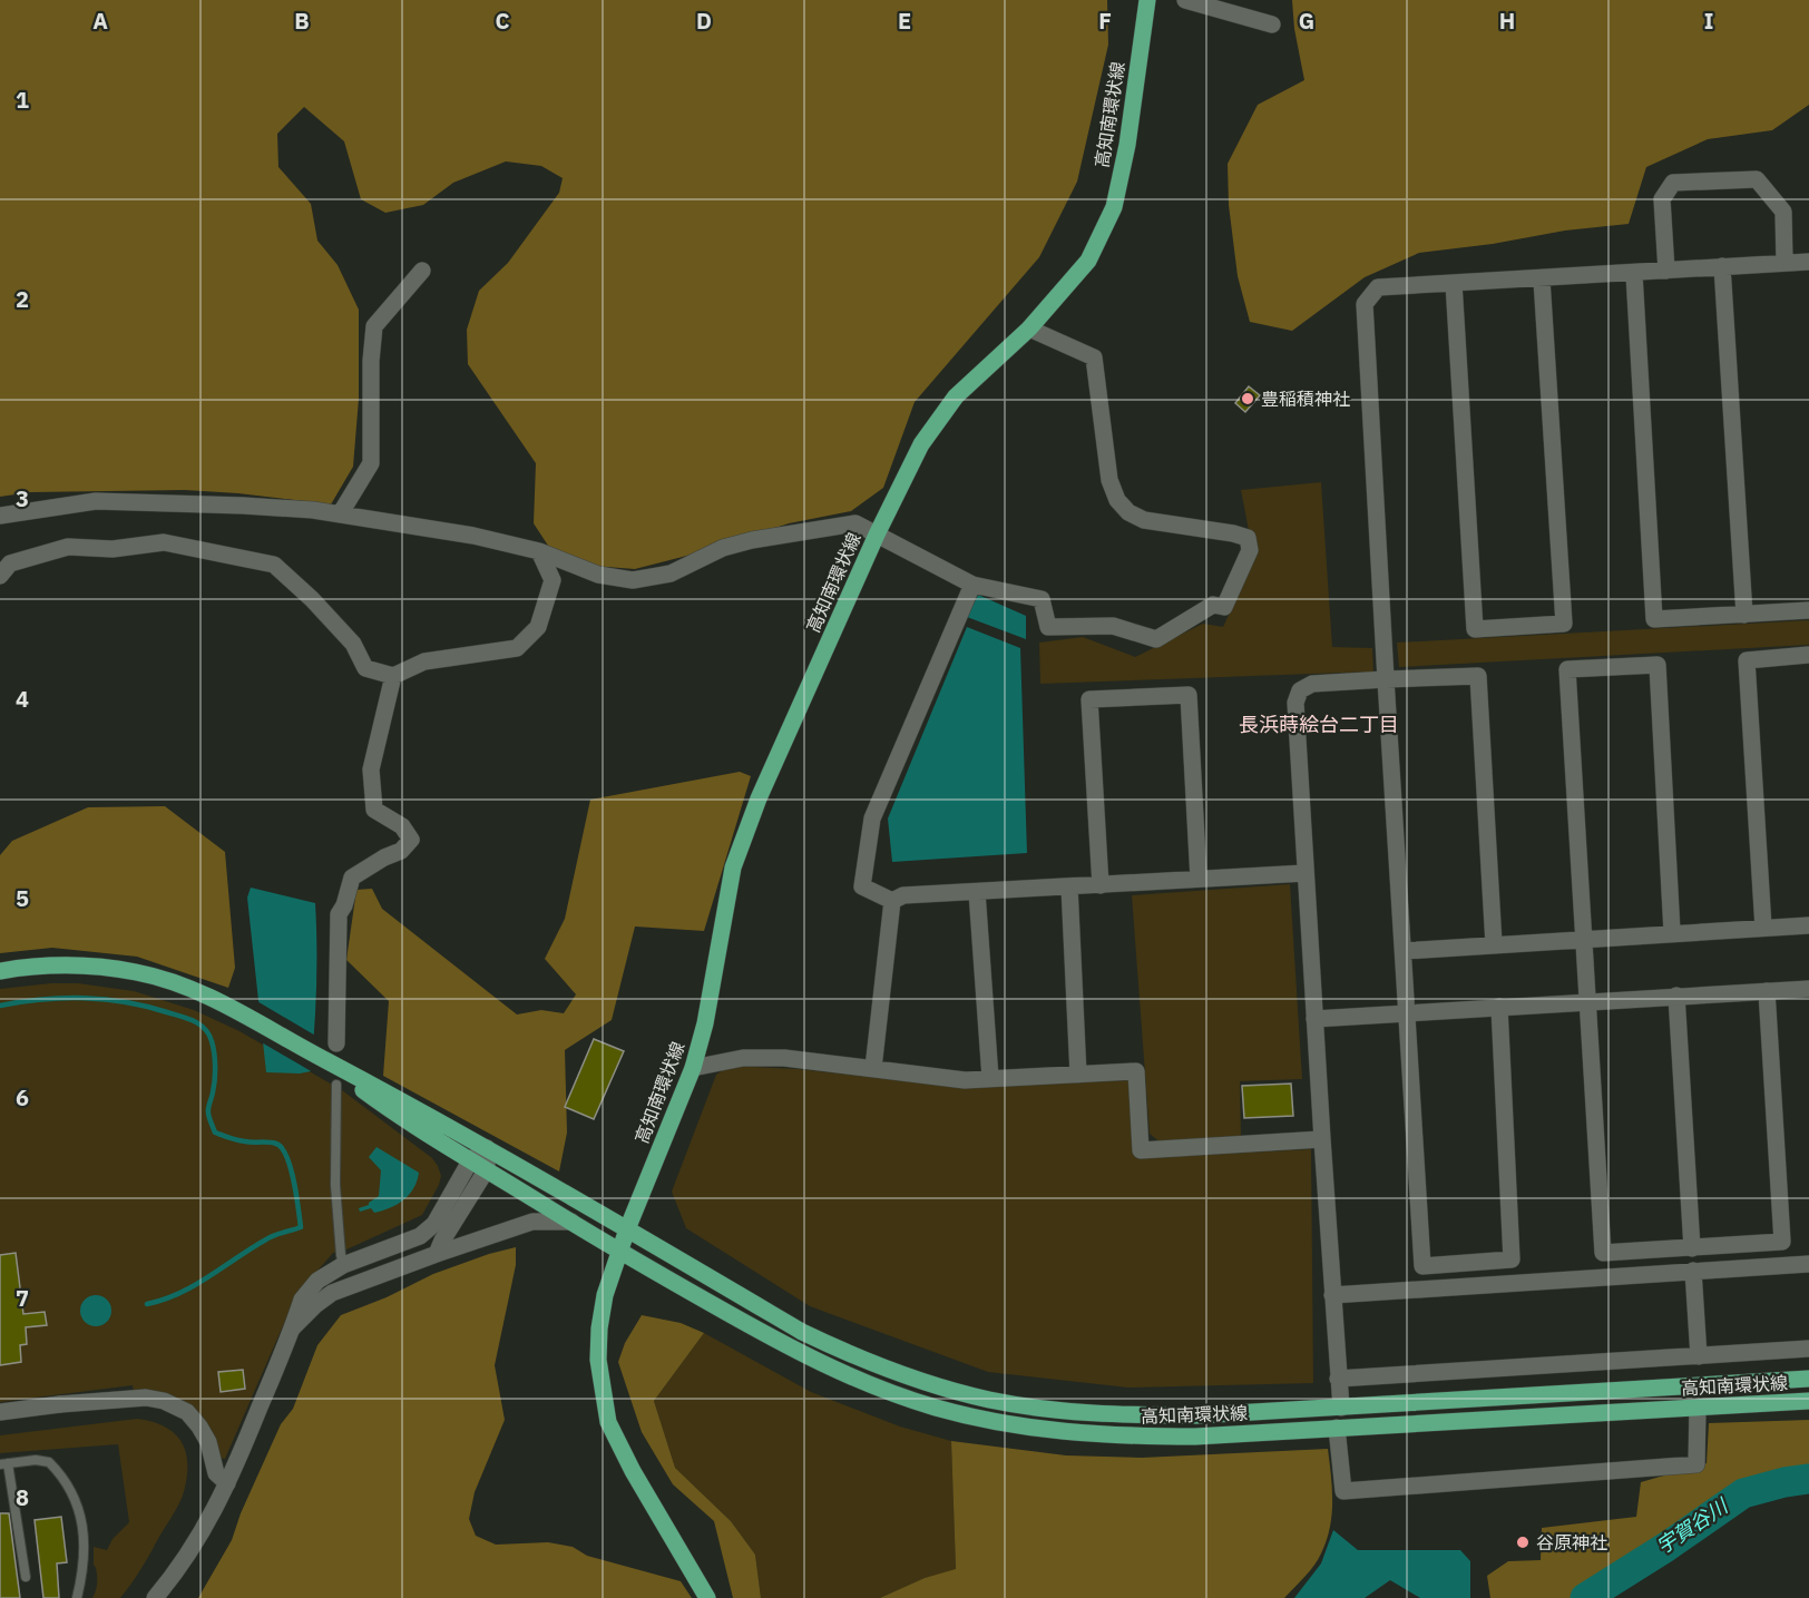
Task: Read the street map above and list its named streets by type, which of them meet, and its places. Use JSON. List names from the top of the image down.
{
  "streets": {
    "main road": ["高知南環状線"]
  },
  "districts": ["長浜蒔絵台二丁目"],
  "water": ["宇賀谷川"],
  "places": ["豊稲積神社", "谷原神社"],
  "grid": {
    "columns": [
      "A",
      "B",
      "C",
      "D",
      "E",
      "F",
      "G",
      "H",
      "I"
    ],
    "rows": [
      "1",
      "2",
      "3",
      "4",
      "5",
      "6",
      "7",
      "8"
    ]
  }
}
